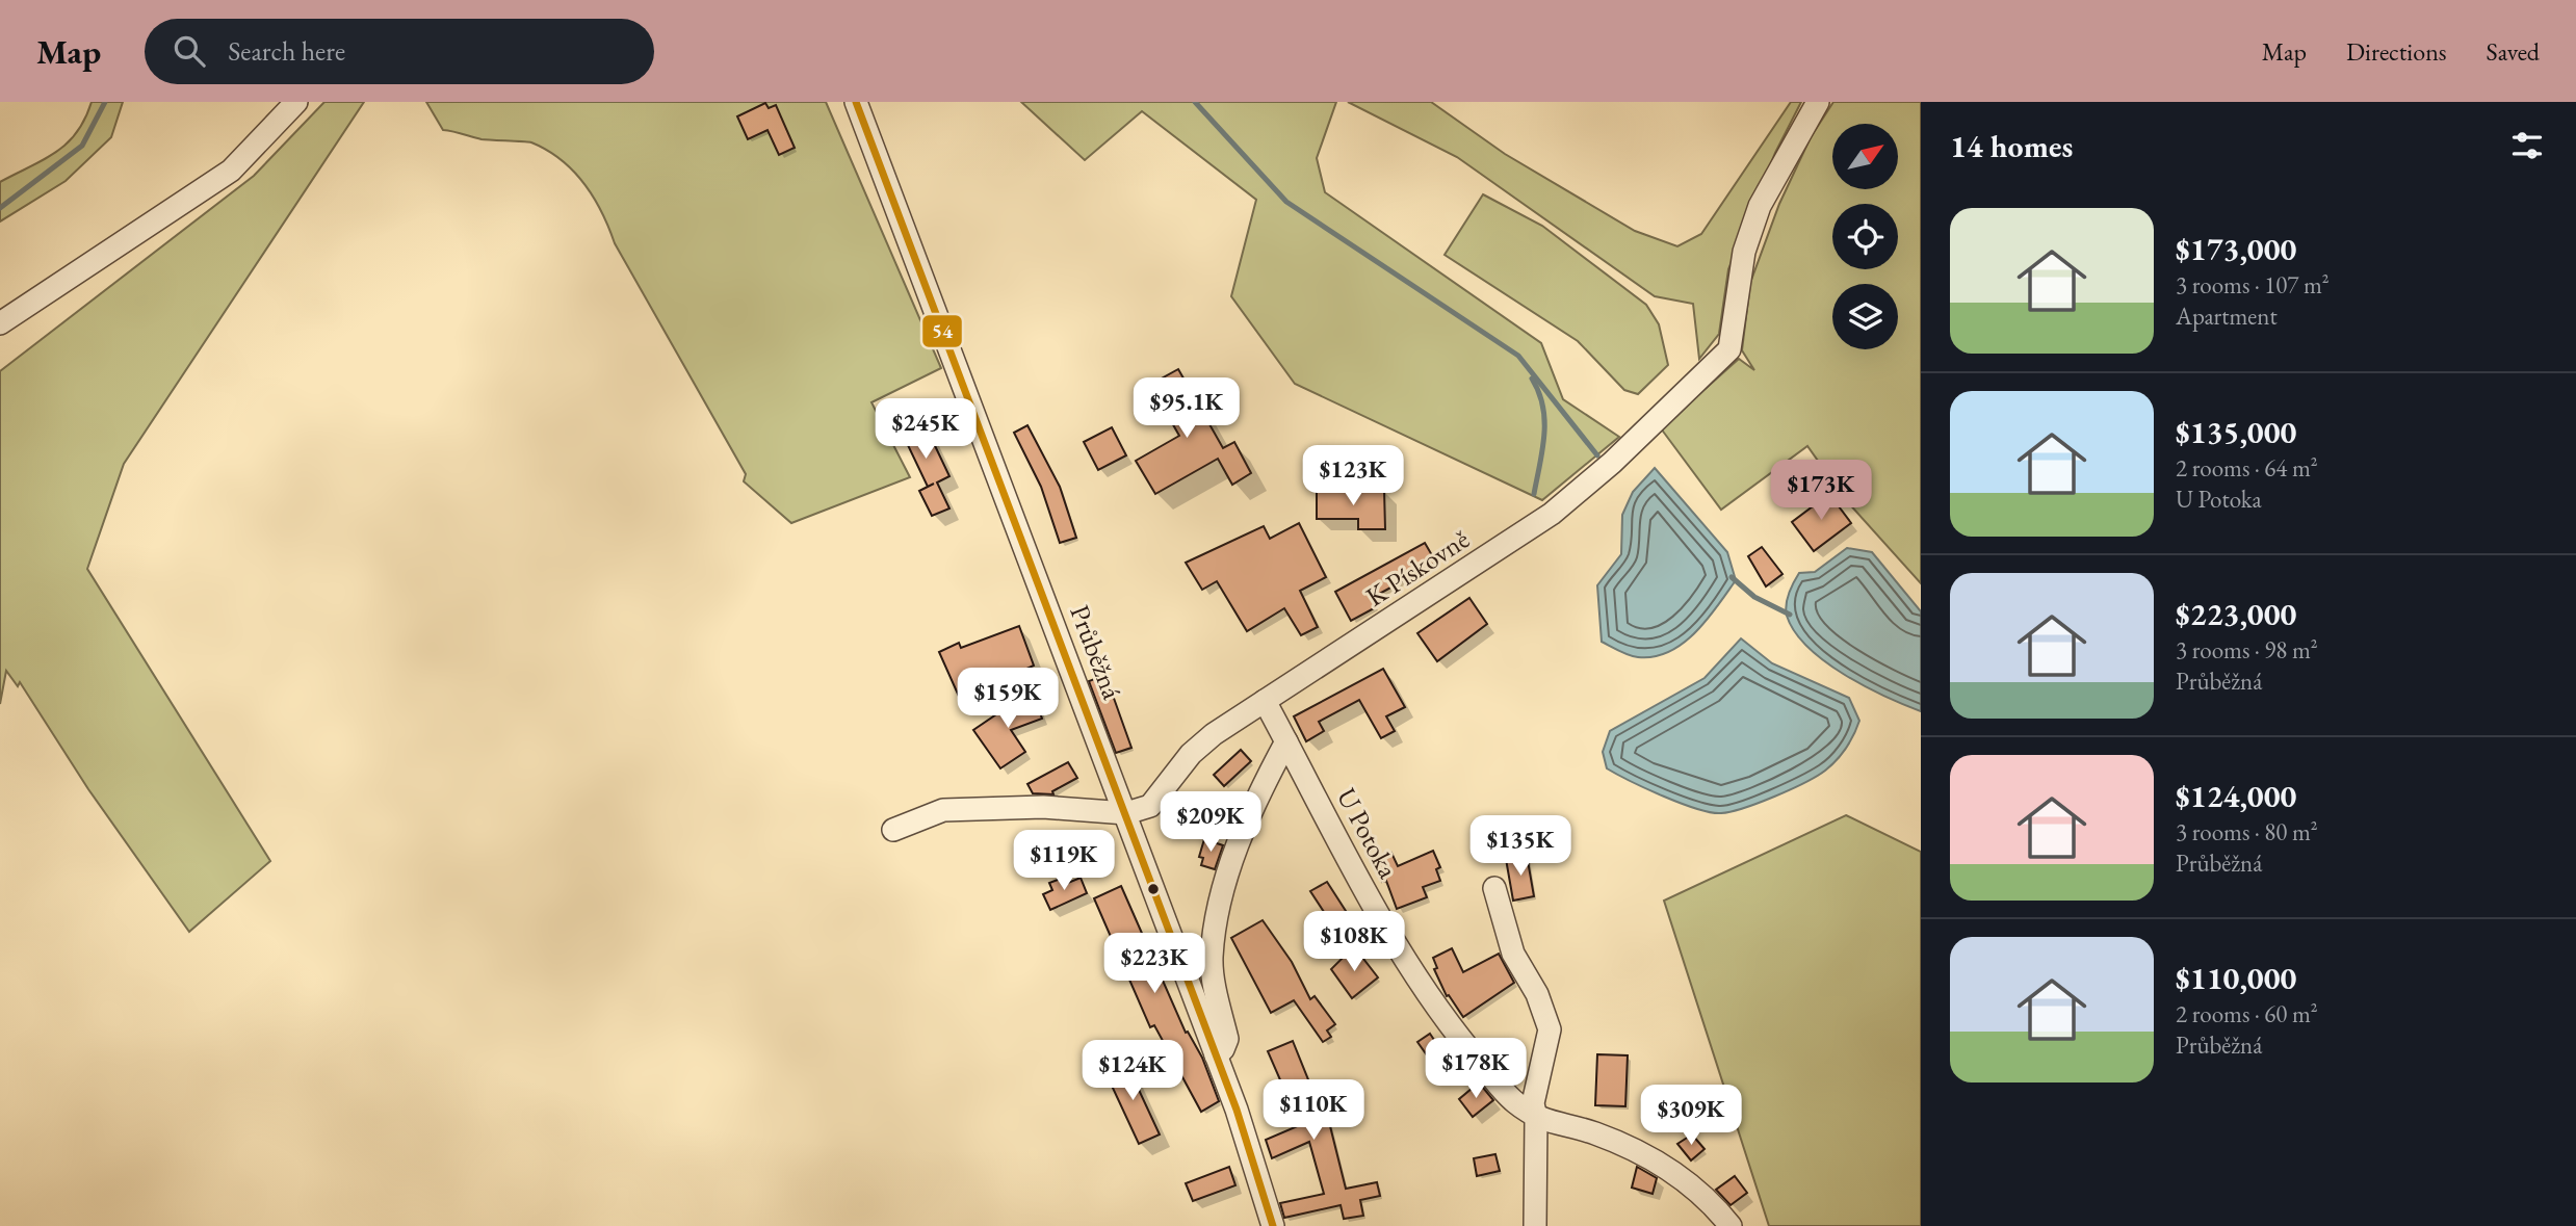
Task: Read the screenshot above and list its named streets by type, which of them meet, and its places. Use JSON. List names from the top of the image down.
{
  "streets": {
    "street": ["K Pískovně", "Průběžná", "U Potoka"]
  },
  "crossings": [
    ["K Pískovně", "Průběžná"],
    ["K Pískovně", "U Potoka"]
  ],
  "lines": ["transit line 54"],
  "north": "top right",
  "page": {
    "header": "Map",
    "search": "Search here",
    "nav": ["Map", "Directions", "Saved"],
    "heading": "14 homes",
    "list": [
      {
        "name": "$173,000",
        "note": "3 rooms · 107 m² · Apartment"
      },
      {
        "name": "$135,000",
        "note": "2 rooms · 64 m² · U Potoka"
      },
      {
        "name": "$223,000",
        "note": "3 rooms · 98 m² · Průběžná"
      },
      {
        "name": "$124,000",
        "note": "3 rooms · 80 m² · Průběžná"
      },
      {
        "name": "$110,000",
        "note": "2 rooms · 60 m² · Průběžná"
      }
    ],
    "price": [
      "$95.1K",
      "$245K",
      "$123K",
      "$173K",
      "$159K",
      "$209K",
      "$135K",
      "$119K",
      "$108K",
      "$223K",
      "$178K",
      "$124K",
      "$110K",
      "$309K"
    ]
  }
}
